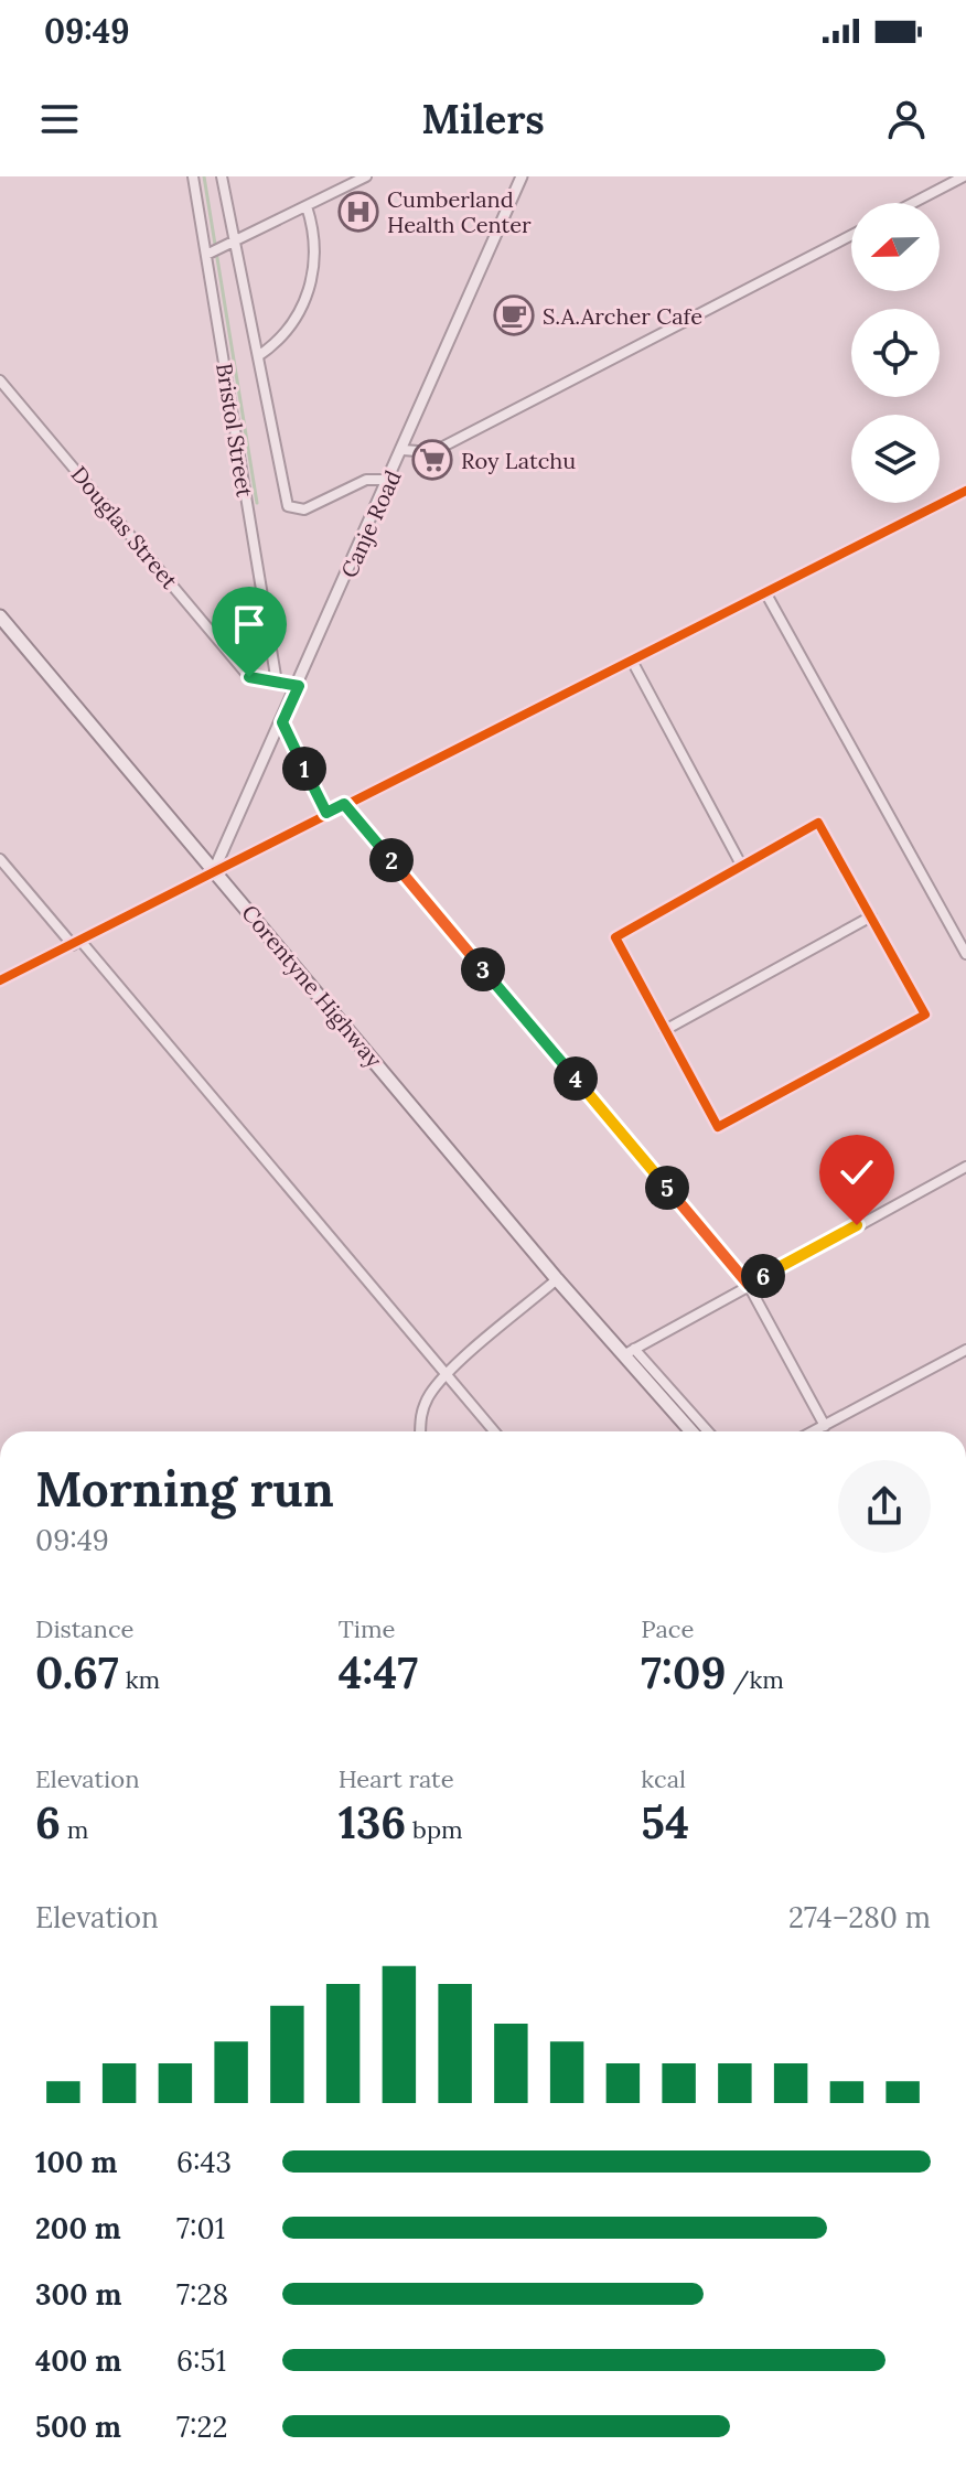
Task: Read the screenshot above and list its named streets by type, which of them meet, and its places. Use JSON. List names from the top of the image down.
{
  "streets": {
    "main road": ["Corentyne Highway"],
    "street": ["Bristol Street", "Canje Road", "Douglas Street"]
  },
  "crossings": [
    ["Bristol Street", "Douglas Street"],
    ["Canje Road", "Douglas Street"],
    ["Canje Road", "Corentyne Highway"]
  ],
  "places": {
    "hospital": ["Cumberland Health Center"],
    "cafe": ["S.A.Archer Cafe"],
    "supermarket": ["Roy Latchu"]
  },
  "north": "left",
  "page": {
    "status": "09:49",
    "header": "Milers",
    "pins": [
      "1",
      "2",
      "3",
      "4",
      "5",
      "6"
    ],
    "heading": ["Morning run", "09:49"],
    "stats": [
      ["Distance", "0.67 km"],
      ["Time", "4:47"],
      ["Pace", "7:09 /km"],
      ["Elevation", "6 m"],
      ["Heart rate", "136 bpm"],
      ["kcal", "54"]
    ],
    "chart": ["Elevation", "274–280 m"],
    "list": [
      {
        "name": "100 m",
        "note": "6:43"
      },
      {
        "name": "200 m",
        "note": "7:01"
      },
      {
        "name": "300 m",
        "note": "7:28"
      },
      {
        "name": "400 m",
        "note": "6:51"
      },
      {
        "name": "500 m",
        "note": "7:22"
      }
    ]
  }
}
